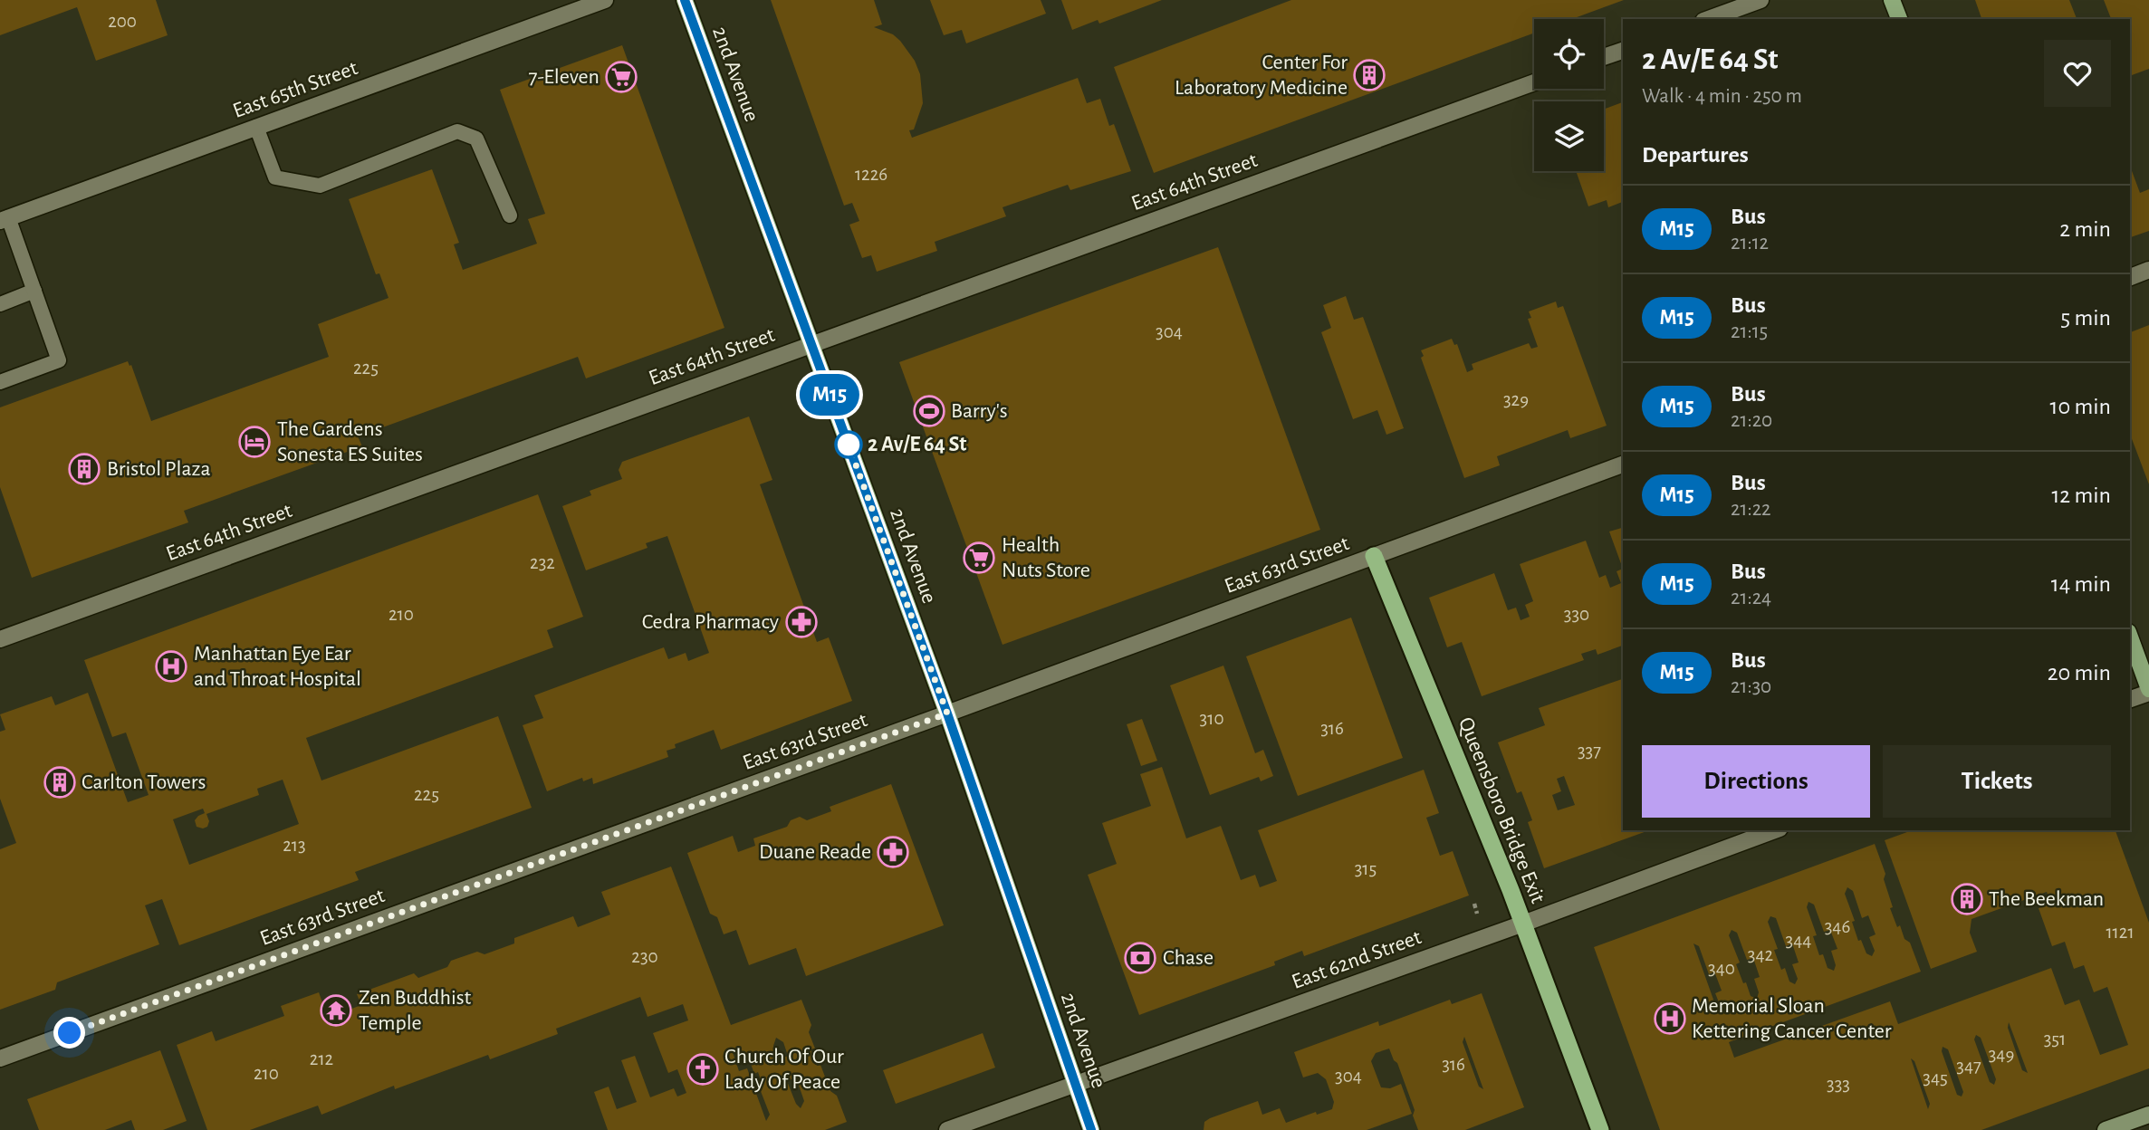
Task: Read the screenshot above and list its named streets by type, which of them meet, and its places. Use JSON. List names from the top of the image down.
{
  "streets": {
    "highway": ["Queensboro Bridge Exit"],
    "main road": ["2nd Avenue"],
    "street": [
      "East 65th Street",
      "East 64th Street",
      "East 63rd Street",
      "East 62nd Street"
    ]
  },
  "crossings": [
    ["2nd Avenue", "East 64th Street"],
    ["2nd Avenue", "East 63rd Street"],
    ["2nd Avenue", "East 62nd Street"],
    ["East 63rd Street", "Queensboro Bridge Exit"],
    ["Queensboro Bridge Exit", "East 62nd Street"]
  ],
  "places": {
    "building": [
      "Center For Laboratory Medicine",
      "Bristol Plaza",
      "Carlton Towers",
      "The Beekman"
    ],
    "supermarket": ["7-Eleven", "Health Nuts Store"],
    "sports": ["Barry's"],
    "hotel": ["The Gardens Sonesta ES Suites"],
    "other": ["2 Av/E 64 St"],
    "pharmacy": ["Cedra Pharmacy", "Duane Reade"],
    "hospital": ["Manhattan Eye Ear and Throat Hospital", "Memorial Sloan Kettering Cancer Center"],
    "bank": ["Chase"],
    "temple": ["Zen Buddhist Temple"],
    "church": ["Church Of Our Lady Of Peace"]
  },
  "lines": ["bus line M15"],
  "house_numbers": [
    "200",
    "1226",
    "304",
    "225",
    "329",
    "232",
    "210",
    "330",
    "310",
    "316",
    "337",
    "225",
    "213",
    "315",
    "346",
    "1121",
    "344",
    "342",
    "230",
    "340",
    "351",
    "349",
    "212",
    "316",
    "347",
    "210",
    "304",
    "345",
    "333"
  ],
  "page": {
    "on_map": "M15",
    "heading": [
      ["2 Av/E 64 St", "Walk · 4 min · 250 m"],
      "Departures"
    ],
    "list": [
      {
        "mark": "M15",
        "name": "Bus",
        "note": "21:12",
        "value": "2 min"
      },
      {
        "mark": "M15",
        "name": "Bus",
        "note": "21:15",
        "value": "5 min"
      },
      {
        "mark": "M15",
        "name": "Bus",
        "note": "21:20",
        "value": "10 min"
      },
      {
        "mark": "M15",
        "name": "Bus",
        "note": "21:22",
        "value": "12 min"
      },
      {
        "mark": "M15",
        "name": "Bus",
        "note": "21:24",
        "value": "14 min"
      },
      {
        "mark": "M15",
        "name": "Bus",
        "note": "21:30",
        "value": "20 min"
      }
    ],
    "buttons": ["Directions", "Tickets"]
  }
}
